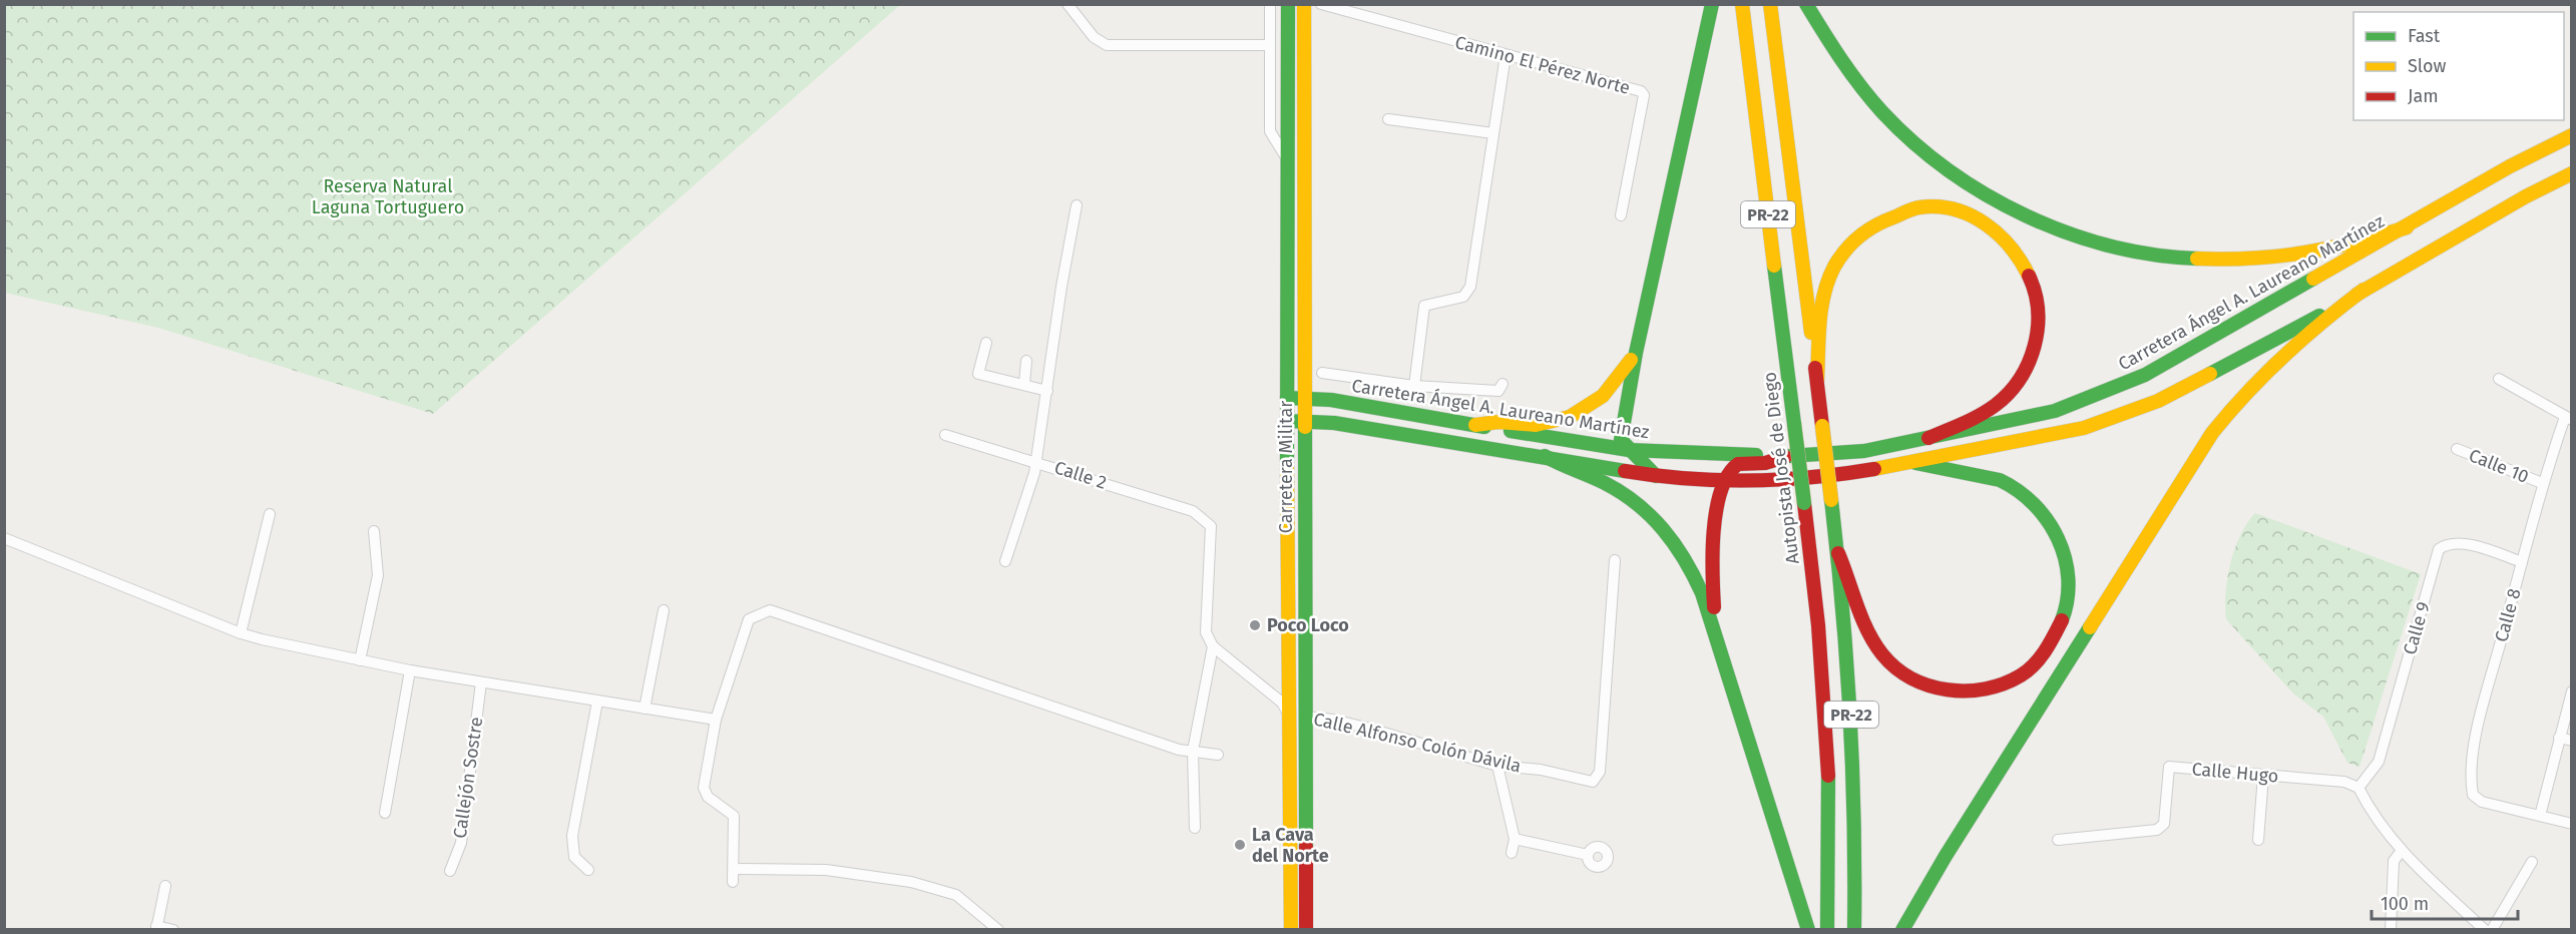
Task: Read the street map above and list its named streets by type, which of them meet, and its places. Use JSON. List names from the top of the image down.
{
  "streets": {
    "main road": [
      "PR-22",
      "Carretera Ángel A. Laureano Martínez",
      "Carretera Militar",
      "Autopista José de Diego"
    ],
    "street": [
      "Camino El Pérez Norte",
      "Calle 10",
      "Calle 2",
      "Calle 8",
      "Calle 9",
      "Calle Alfonso Colón Dávila",
      "Calle Hugo",
      "Callejón Sostre"
    ]
  },
  "crossings": [
    ["Carretera Ángel A. Laureano Martínez", "Carretera Militar"],
    ["Calle 10", "Calle 8"],
    ["Carretera Militar", "Calle Alfonso Colón Dávila"],
    ["Calle 8", "Calle 9"],
    ["Calle 9", "Calle Hugo"]
  ],
  "parks": ["Reserva Natural Laguna Tortuguero"],
  "places": ["Poco Loco", "La Cava del Norte"],
  "legend": ["Fast", "Slow", "Jam"],
  "scale_bar": "100 m"
}
